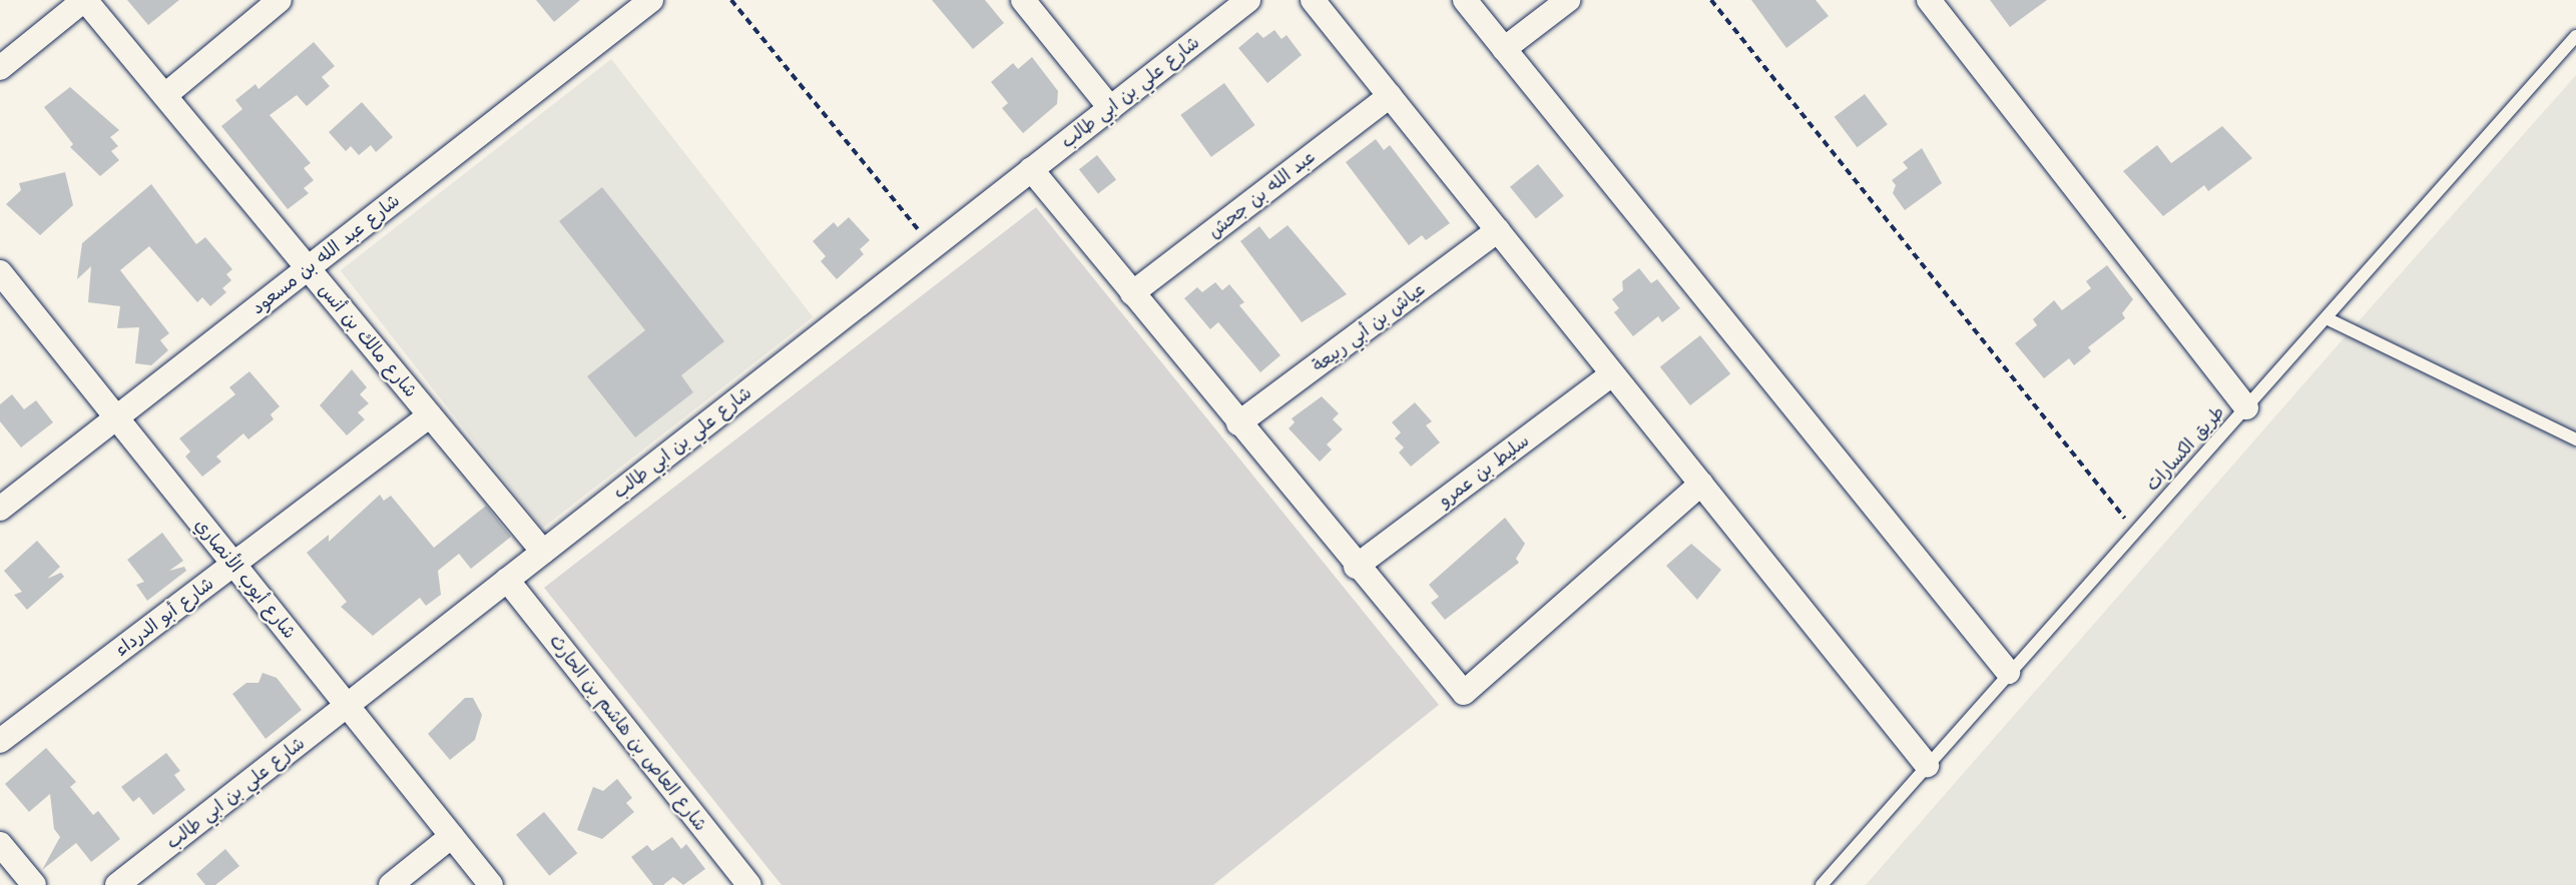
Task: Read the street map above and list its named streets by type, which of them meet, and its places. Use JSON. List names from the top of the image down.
{
  "streets": {
    "street": [
      "شارع علي بن ابي طالب",
      "عبد الله بن جحش",
      "شارع عبد الله بن مسعود",
      "عياش بن أبي ربيعة",
      "شارع مالك بن أنس",
      "سليط بن عمرو",
      "شارع أيوب الأنصاري",
      "شارع أبو الدرداء",
      "شارع العاص بن هاشم بن الحارث"
    ],
    "lane": ["طريق الكسارات"]
  },
  "crossings": [
    ["شارع علي بن ابي طالب", "شارع مالك بن أنس"],
    ["شارع علي بن ابي طالب", "شارع أيوب الأنصاري"],
    ["شارع علي بن ابي طالب", "شارع العاص بن هاشم بن الحارث"],
    ["شارع عبد الله بن مسعود", "شارع مالك بن أنس"],
    ["شارع عبد الله بن مسعود", "شارع أيوب الأنصاري"],
    ["شارع مالك بن أنس", "شارع أبو الدرداء"],
    ["شارع أيوب الأنصاري", "شارع أبو الدرداء"]
  ]
}
